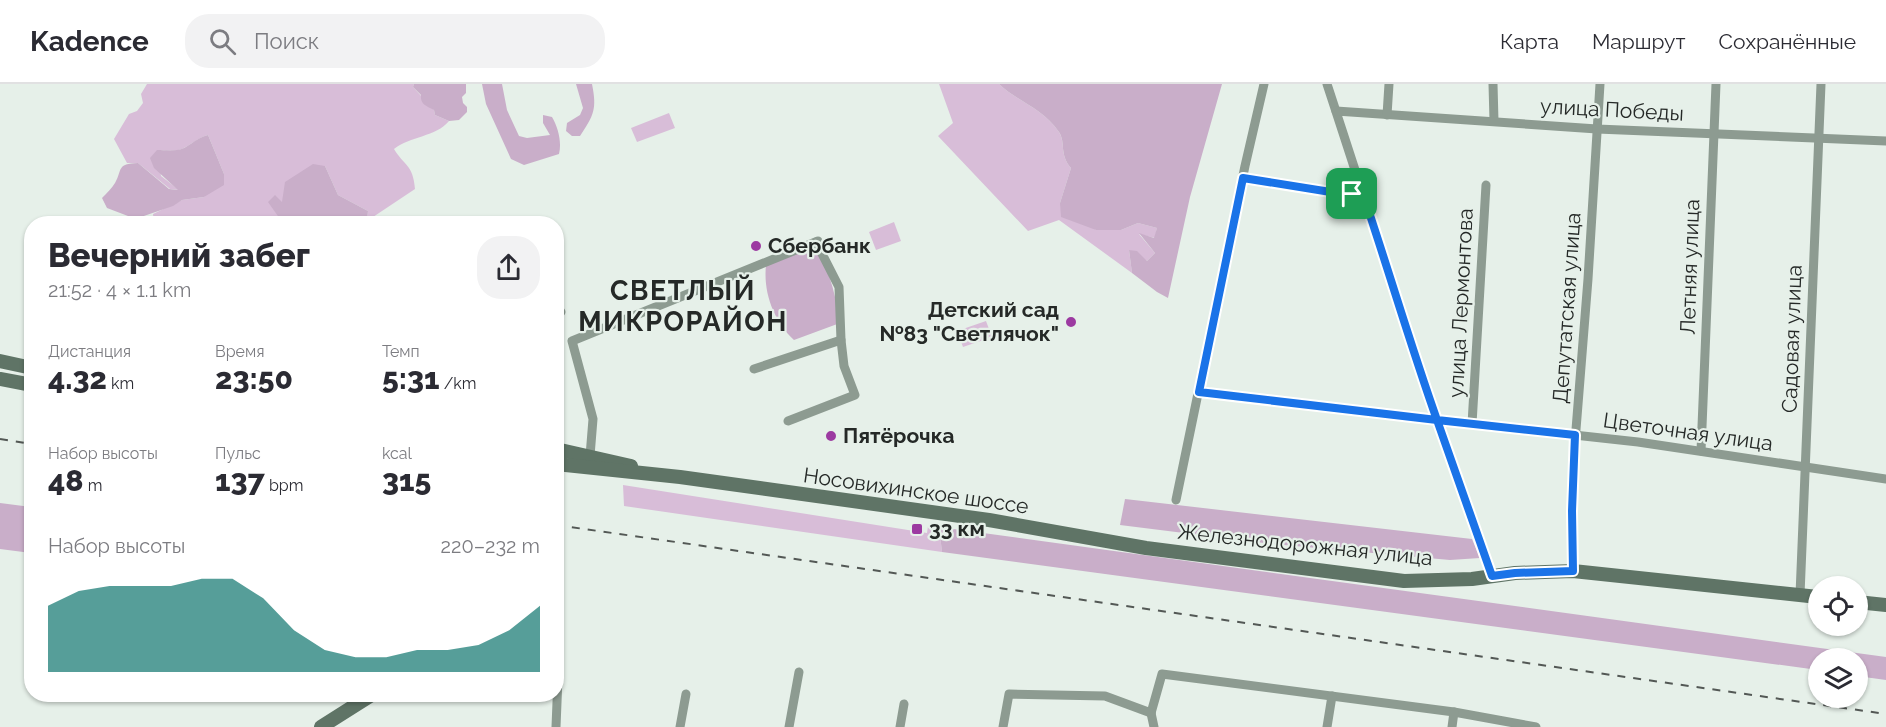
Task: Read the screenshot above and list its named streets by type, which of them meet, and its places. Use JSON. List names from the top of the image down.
{
  "streets": {
    "main road": ["Носовихинское шоссе", "Железнодорожная улица"],
    "street": [
      "улица Победы",
      "Летняя улица",
      "улица Лермонтова",
      "Депутатская улица",
      "Садовая улица",
      "Цветочная улица"
    ]
  },
  "crossings": [
    ["улица Победы", "Летняя улица"],
    ["улица Победы", "Депутатская улица"],
    ["улица Победы", "Садовая улица"],
    ["Летняя улица", "Цветочная улица"],
    ["улица Лермонтова", "Цветочная улица"],
    ["Депутатская улица", "Цветочная улица"],
    ["Депутатская улица", "Железнодорожная улица"],
    ["Садовая улица", "Цветочная улица"],
    ["Садовая улица", "Железнодорожная улица"],
    ["Носовихинское шоссе", "Железнодорожная улица"]
  ],
  "districts": ["СВЕТЛЫЙ МИКРОРАЙОН"],
  "places": {
    "other": ["Сбербанк", "Детский сад №83 \"Светлячок\"", "Пятёрочка"],
    "transit": ["33 км"]
  },
  "page": {
    "header": "Kadence",
    "search": "Поиск",
    "nav": ["Карта", "Маршрут", "Сохранённые"],
    "heading": ["Вечерний забег", "21:52 · 4 × 1.1 km"],
    "stats": [
      ["Дистанция", "4.32 km"],
      ["Время", "23:50"],
      ["Темп", "5:31 /km"],
      ["Набор высоты", "48 m"],
      ["Пульс", "137 bpm"],
      ["kcal", "315"]
    ],
    "chart": ["Набор высоты", "220–232 m"]
  }
}
